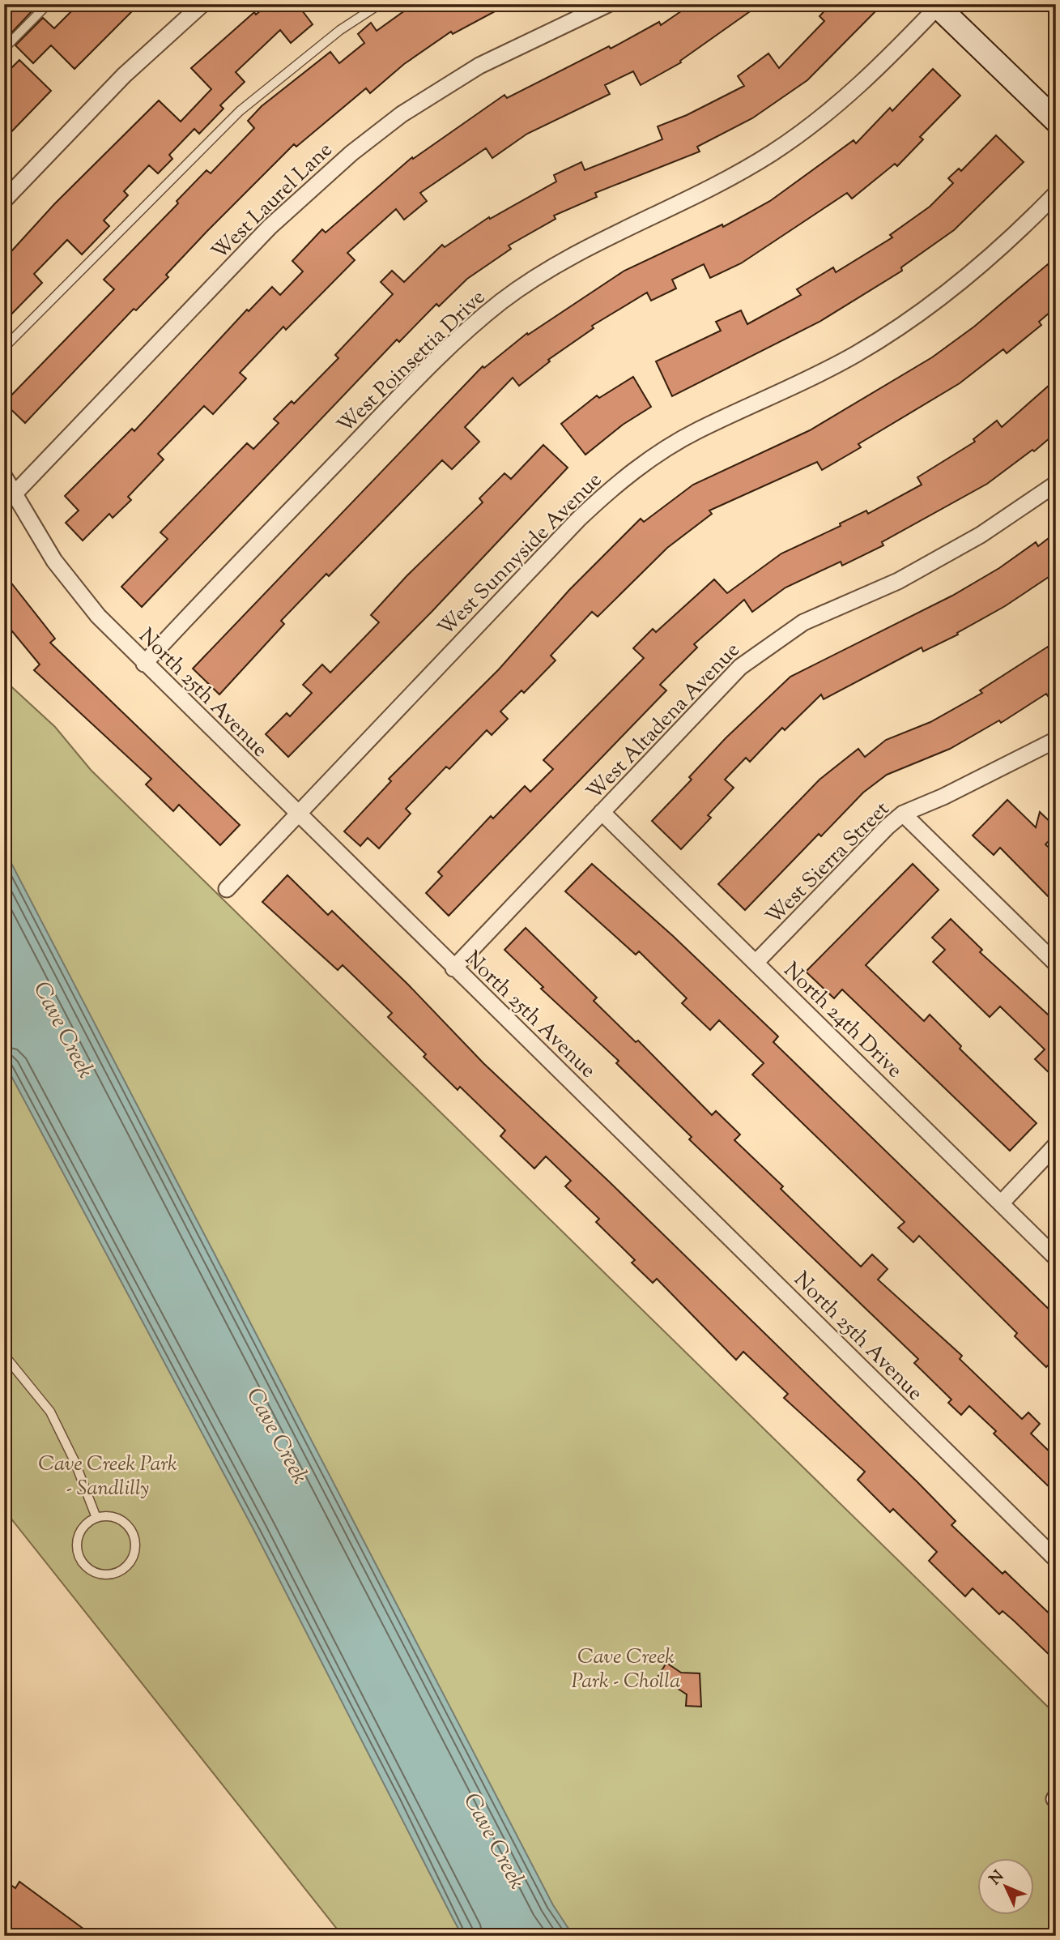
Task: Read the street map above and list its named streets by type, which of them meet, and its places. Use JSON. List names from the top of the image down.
{
  "streets": {
    "street": [
      "West Laurel Lane",
      "West Poinsettia Drive",
      "West Sunnyside Avenue",
      "North 25th Avenue",
      "West Altadena Avenue",
      "West Sierra Street",
      "North 24th Drive"
    ]
  },
  "crossings": [
    ["West Laurel Lane", "North 25th Avenue"],
    ["West Poinsettia Drive", "North 25th Avenue"],
    ["West Sunnyside Avenue", "North 25th Avenue"],
    ["North 25th Avenue", "West Altadena Avenue"],
    ["West Altadena Avenue", "North 24th Drive"],
    ["West Sierra Street", "North 24th Drive"]
  ],
  "water": ["Cave Creek"],
  "parks": ["Cave Creek Park - Sandlilly", "Cave Creek Park - Cholla"],
  "north": "top left"
}
